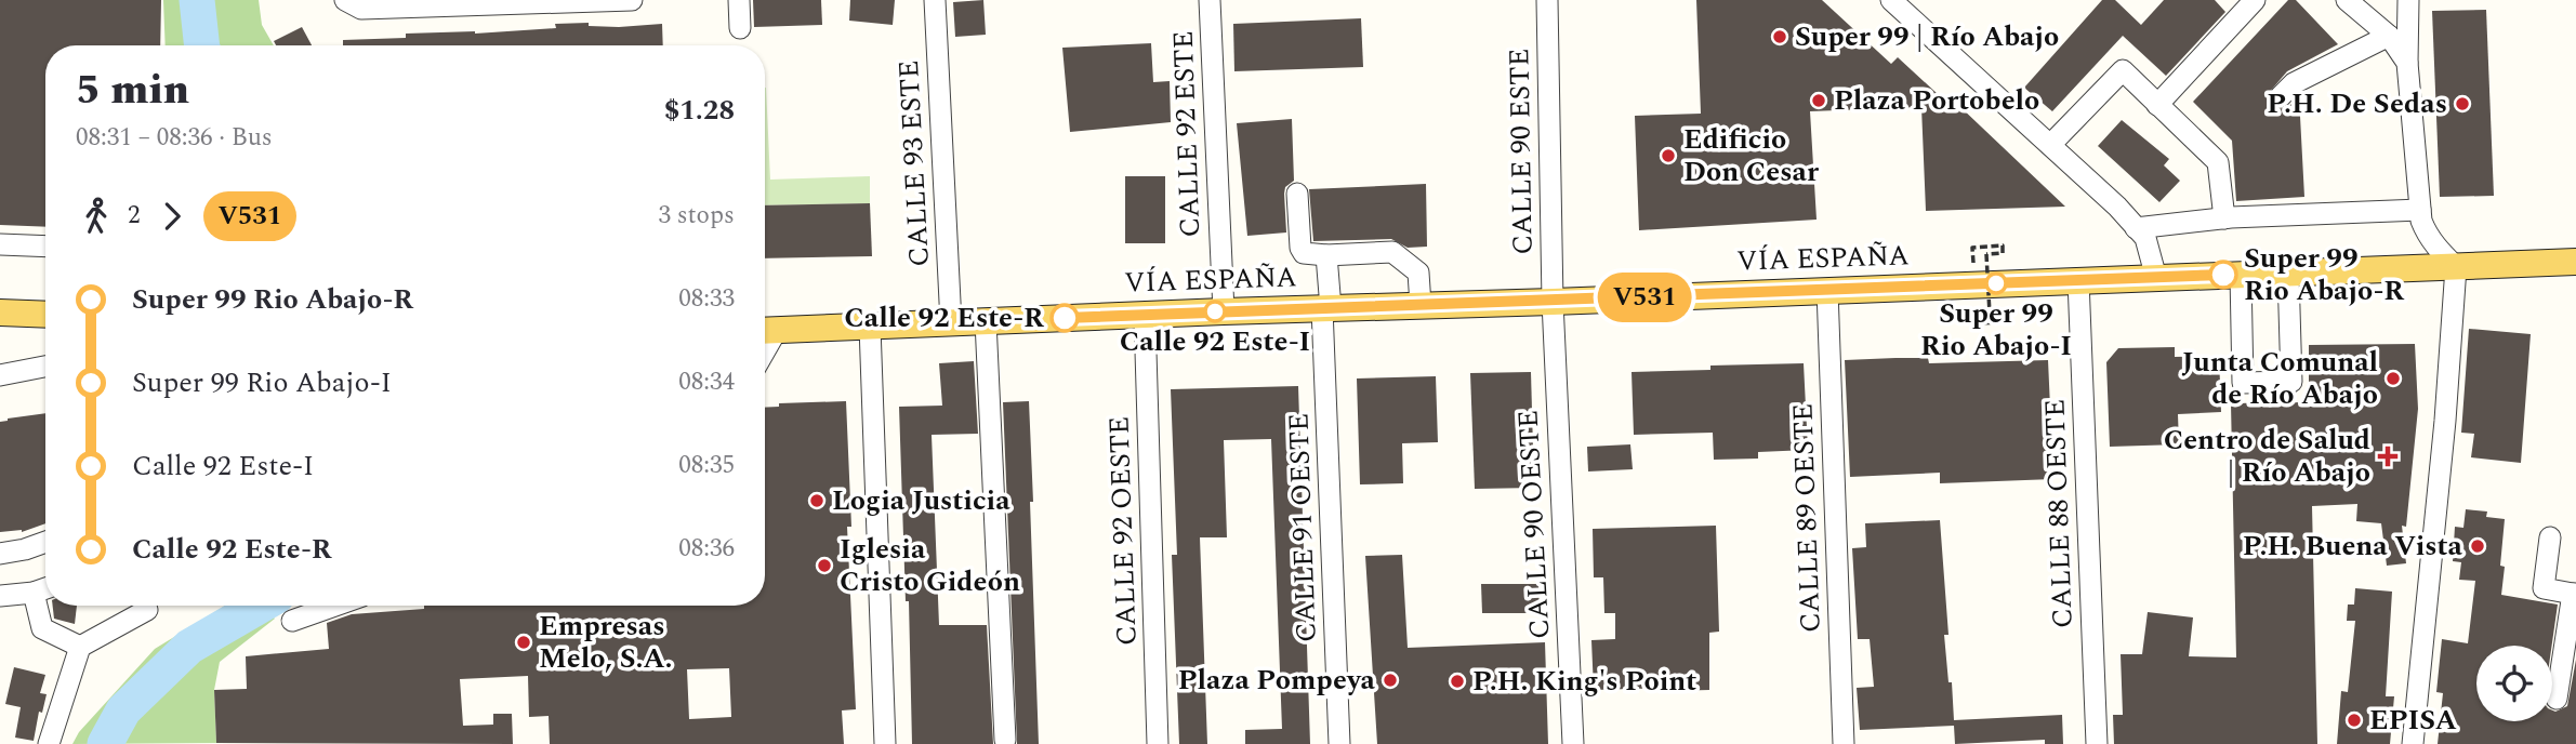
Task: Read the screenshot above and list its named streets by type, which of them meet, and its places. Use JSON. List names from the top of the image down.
{
  "streets": {
    "main road": ["VÍA ESPAÑA"],
    "street": [
      "CALLE 92 ESTE",
      "CALLE 90 ESTE",
      "CALLE 93 ESTE",
      "CALLE 88 OESTE",
      "CALLE 89 OESTE",
      "CALLE 90 OESTE",
      "CALLE 91 OESTE",
      "CALLE 92 OESTE"
    ]
  },
  "crossings": [
    ["CALLE 92 ESTE", "VÍA ESPAÑA"],
    ["CALLE 90 ESTE", "VÍA ESPAÑA"],
    ["CALLE 90 ESTE", "CALLE 90 OESTE"],
    ["CALLE 93 ESTE", "VÍA ESPAÑA"],
    ["VÍA ESPAÑA", "CALLE 88 OESTE"],
    ["VÍA ESPAÑA", "CALLE 89 OESTE"],
    ["VÍA ESPAÑA", "CALLE 90 OESTE"],
    ["VÍA ESPAÑA", "CALLE 91 OESTE"],
    ["VÍA ESPAÑA", "CALLE 92 OESTE"]
  ],
  "places": {
    "other": [
      "Super 99 | Río Abajo",
      "Plaza Portobelo",
      "P.H. De Sedas",
      "Edificio Don Cesar",
      "Super 99 Rio Abajo-R",
      "Super 99 Rio Abajo-I",
      "Calle 92 Este-I",
      "Calle 92 Este-R",
      "Junta Comunal de Río Abajo",
      "Logia Justicia",
      "P.H. Buena Vista",
      "Iglesia Cristo Gideón",
      "Empresas Melo, S.A.",
      "Plaza Pompeya",
      "P.H. King's Point",
      "EPISA"
    ],
    "health": ["Centro de Salud | Río Abajo"]
  },
  "lines": ["bus line V531"],
  "page": {
    "on_map": "V531",
    "heading": ["5 min", "08:31 – 08:36 · Bus", "$1.28"],
    "legs": ["2", "V531", "3 stops"],
    "list": [
      {
        "name": "Super 99 Rio Abajo-R",
        "value": "08:33"
      },
      {
        "name": "Super 99 Rio Abajo-I",
        "value": "08:34"
      },
      {
        "name": "Calle 92 Este-I",
        "value": "08:35"
      },
      {
        "name": "Calle 92 Este-R",
        "value": "08:36"
      }
    ]
  }
}
